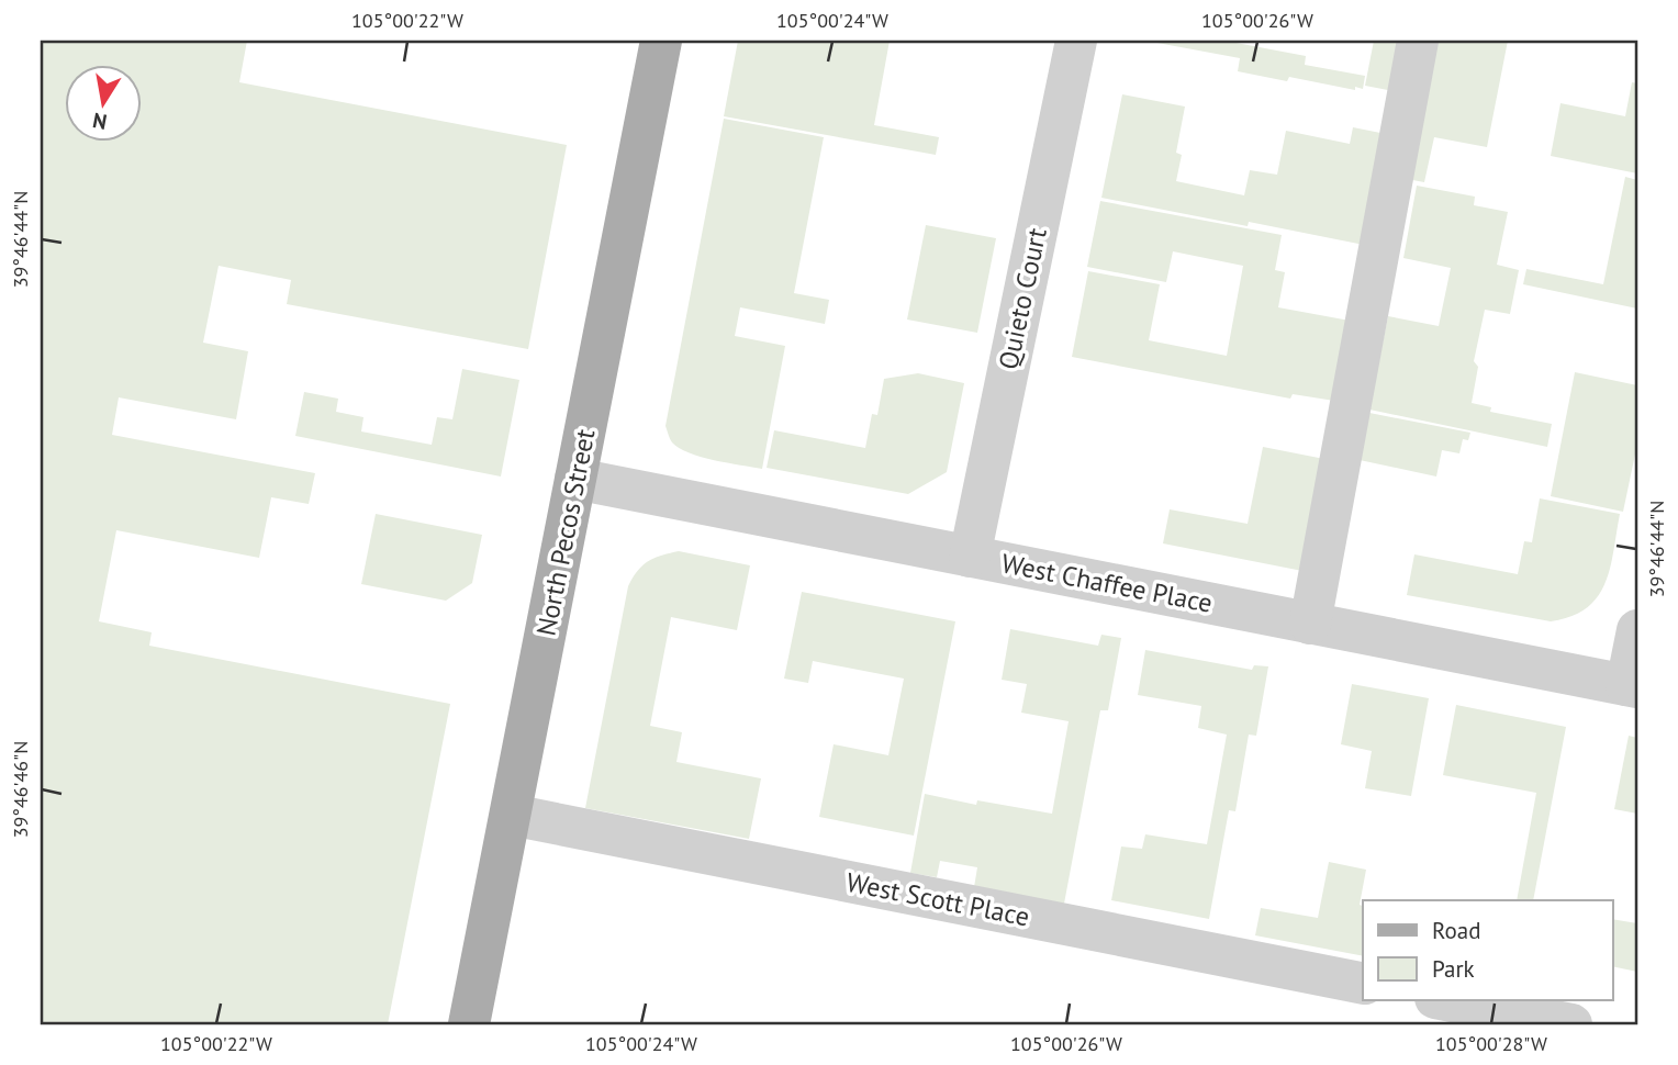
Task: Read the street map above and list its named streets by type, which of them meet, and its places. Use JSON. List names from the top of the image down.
{
  "streets": {
    "main road": ["North Pecos Street"],
    "street": ["Quieto Court", "West Chaffee Place", "West Scott Place"]
  },
  "crossings": [
    ["Quieto Court", "West Chaffee Place"],
    ["North Pecos Street", "West Chaffee Place"],
    ["North Pecos Street", "West Scott Place"]
  ],
  "legend": ["Road", "Park"],
  "north": "bottom",
  "coordinates": [
    "105°00'22\"W",
    "105°00'24\"W",
    "105°00'26\"W",
    "39°46'44\"N",
    "39°46'46\"N",
    "105°00'28\"W"
  ]
}
